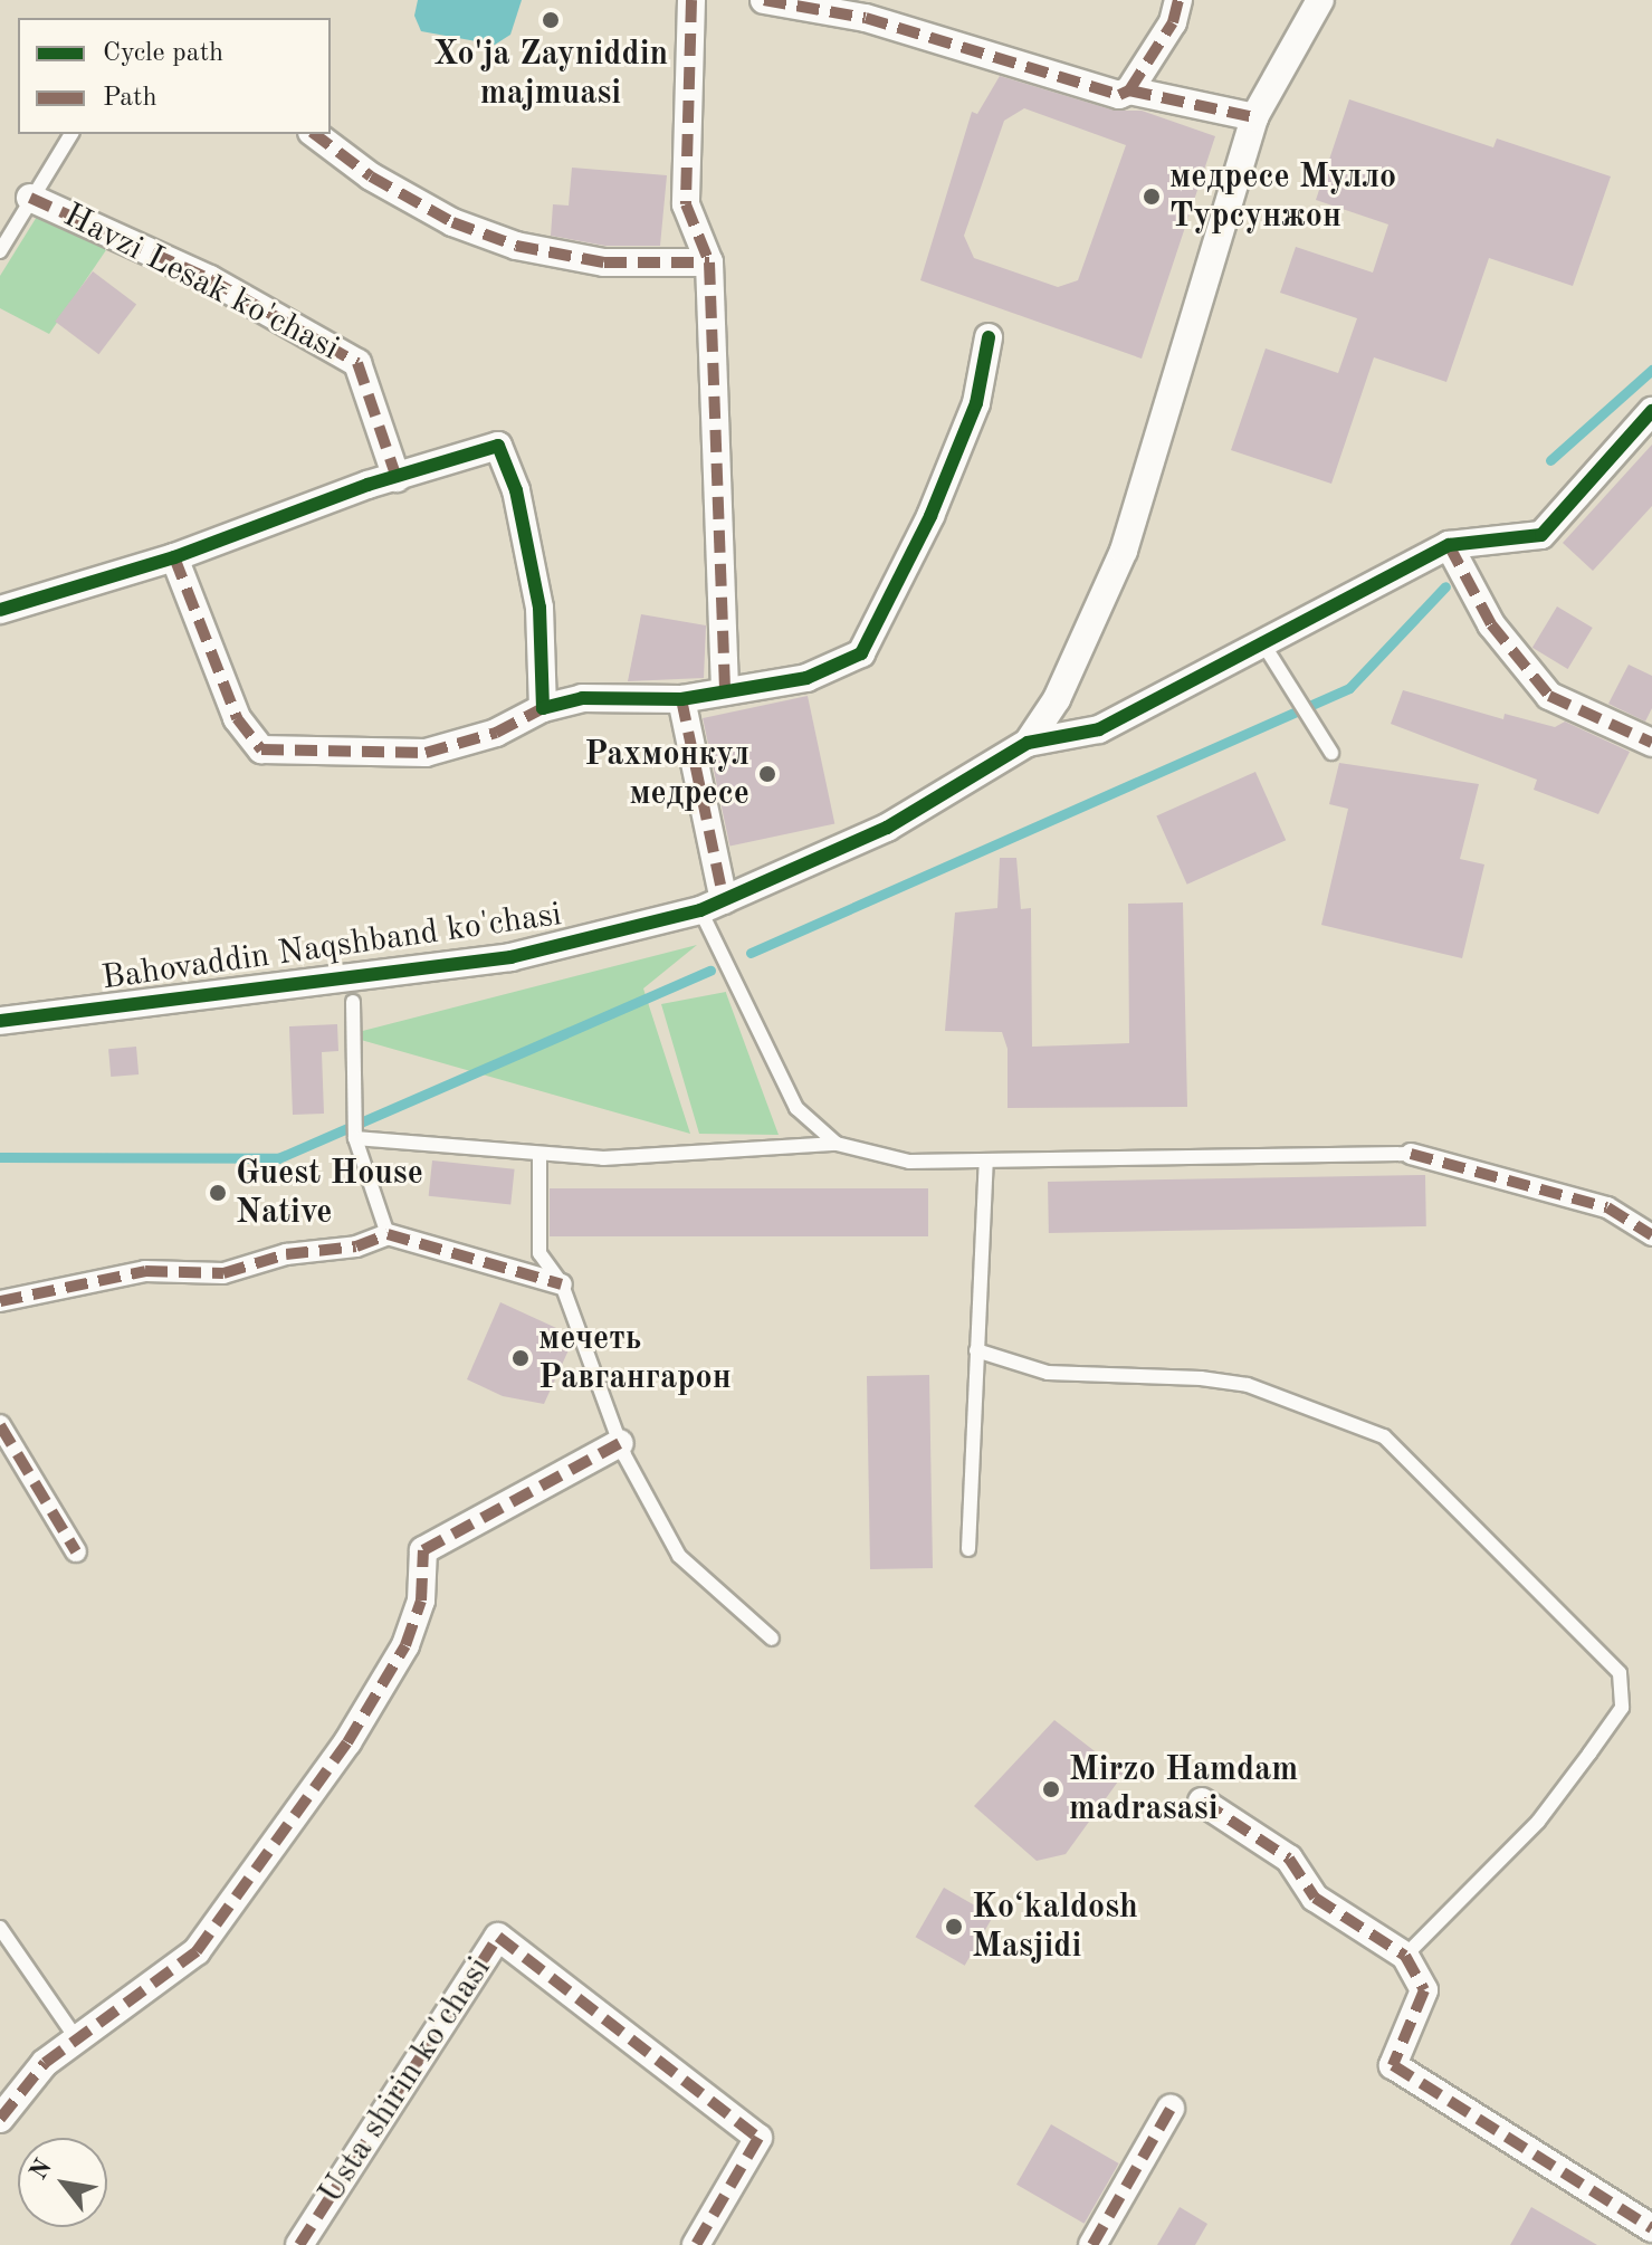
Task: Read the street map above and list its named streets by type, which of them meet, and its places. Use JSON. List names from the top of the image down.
{
  "streets": {
    "street": ["Havzi Lesak ko'chasi", "Bahovaddin Naqshband ko'chasi", "Usta shirin ko'chasi"]
  },
  "places": [
    "Xo'ja Zayniddin majmuasi",
    "медресе Мулло Турсунжон",
    "Рахмонкул медресе",
    "Guest House Native",
    "мечеть Равгангарон",
    "Mirzo Hamdam madrasasi",
    "Koʻkaldosh Masjidi"
  ],
  "legend": ["Cycle path", "Path"],
  "north": "top left"
}
